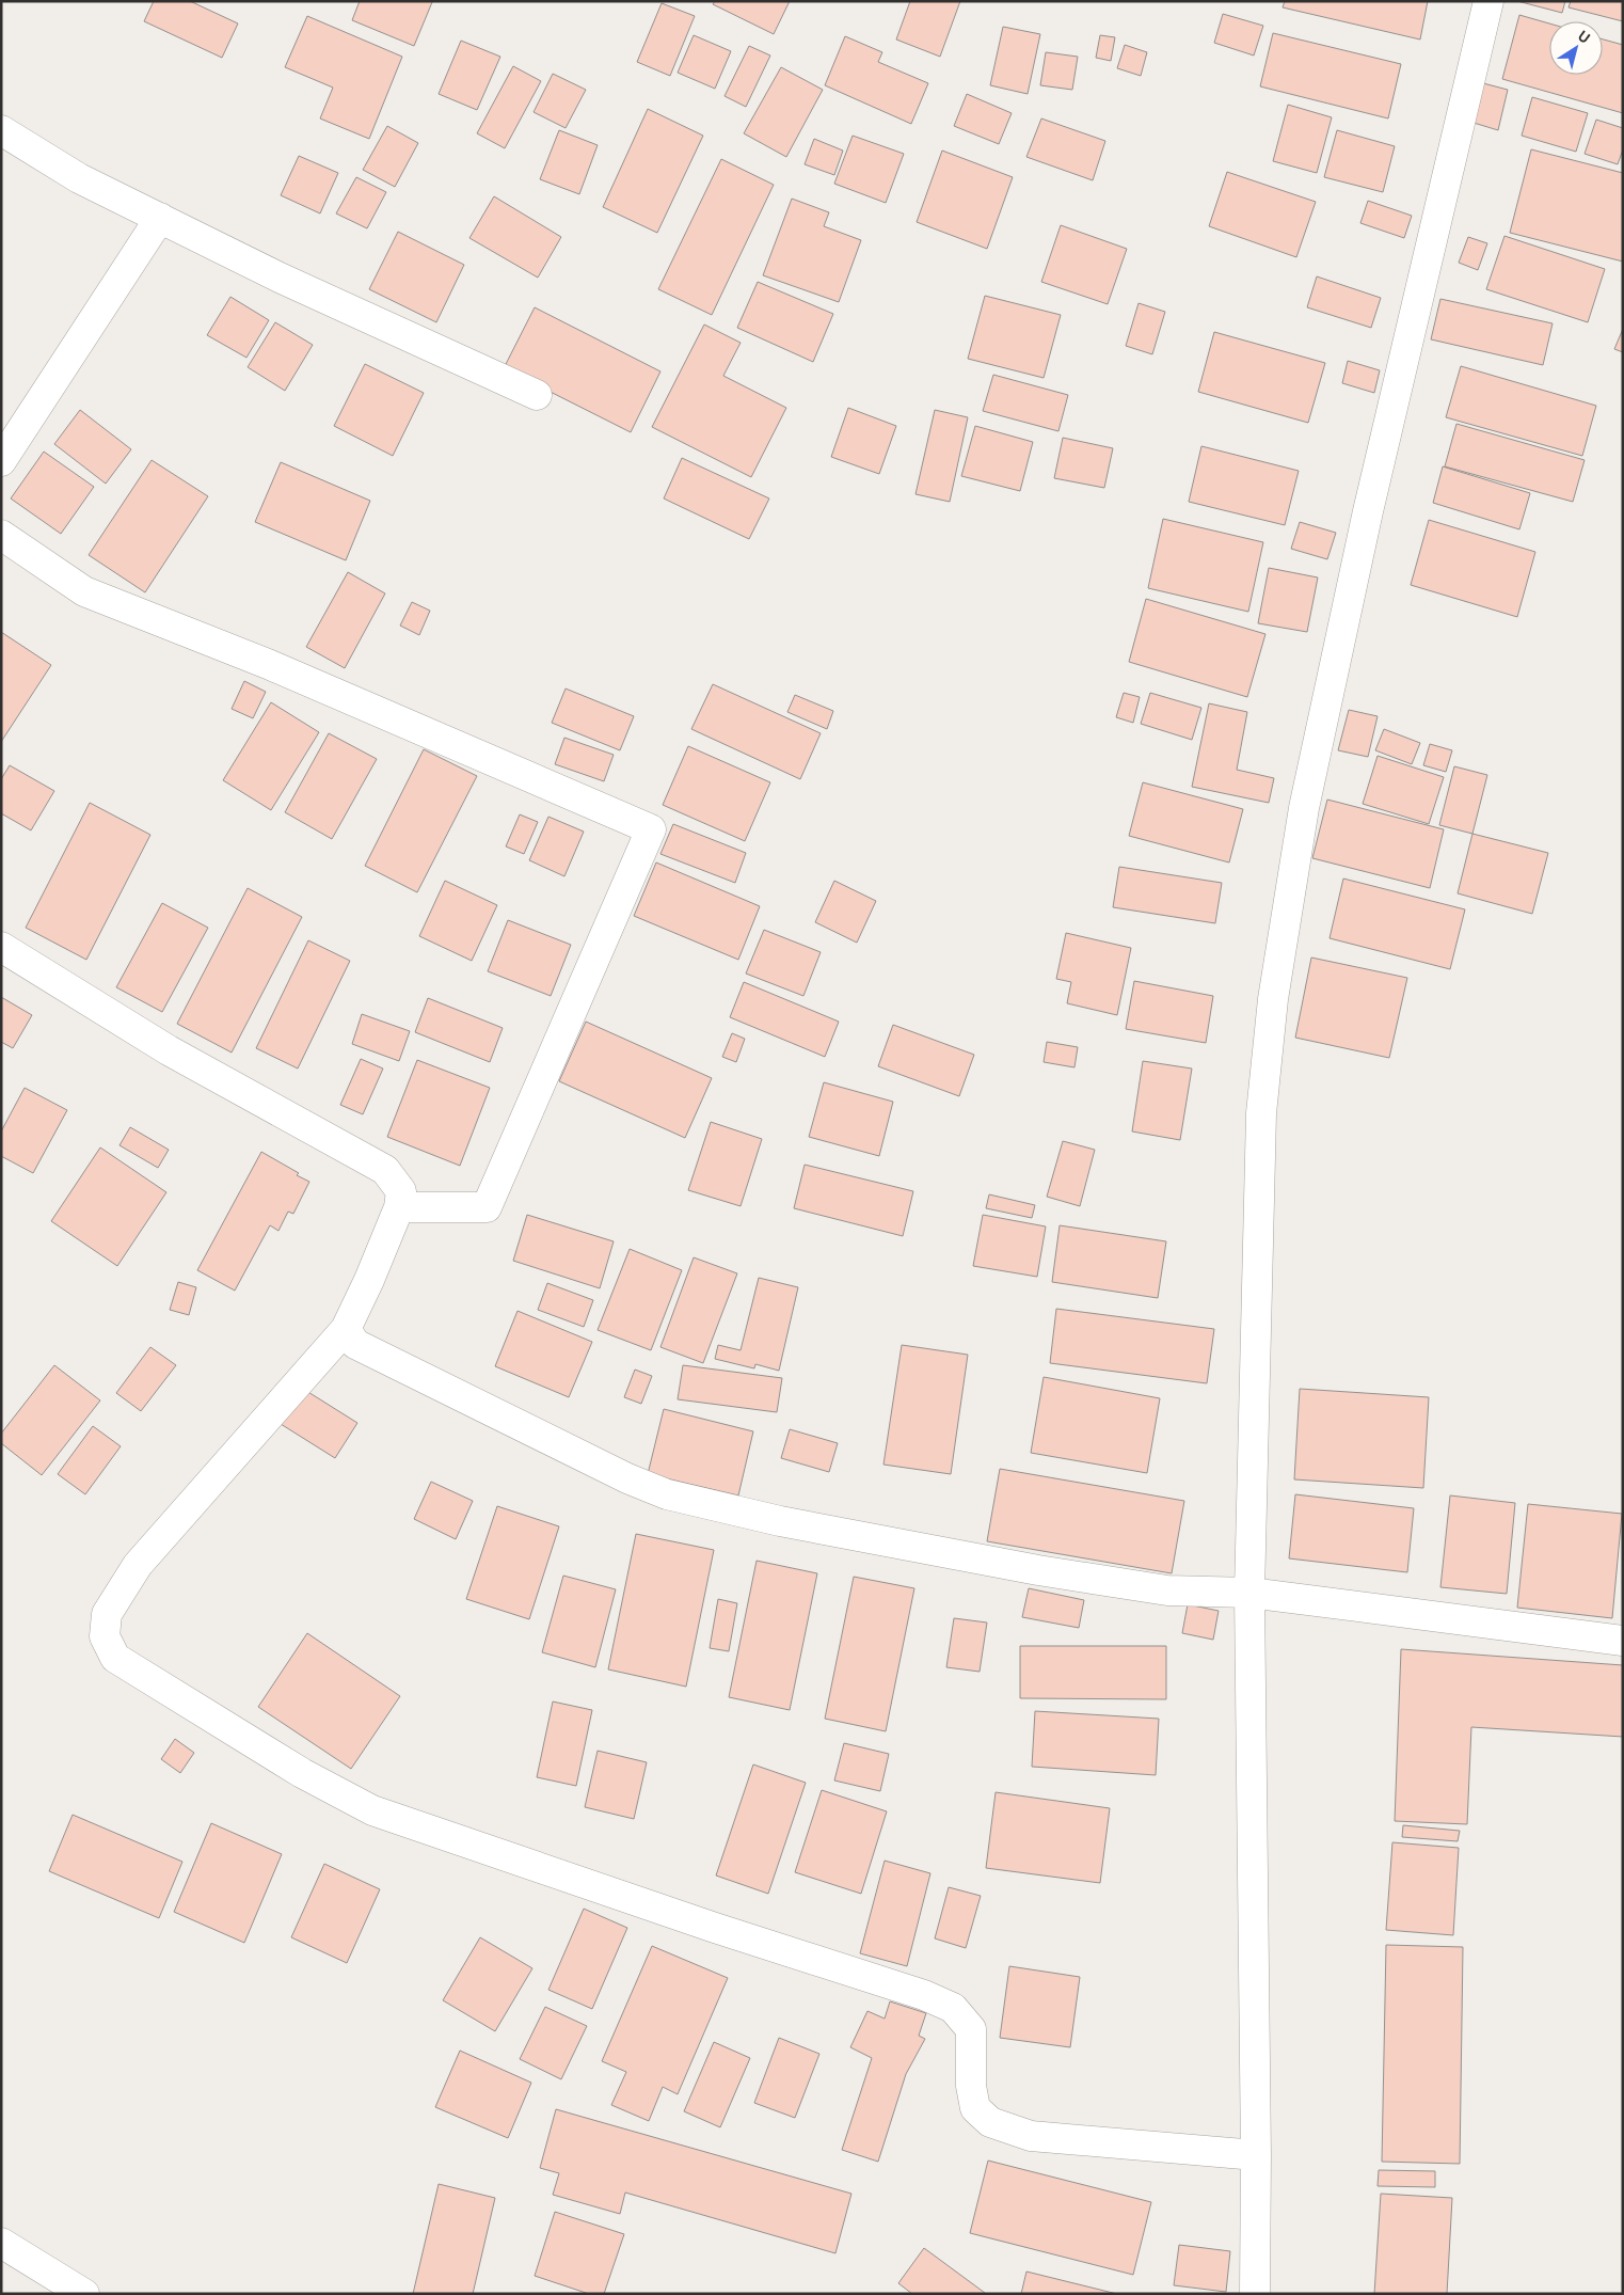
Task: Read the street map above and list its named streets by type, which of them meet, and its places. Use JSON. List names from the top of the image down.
{
  "north": "top right"
}
